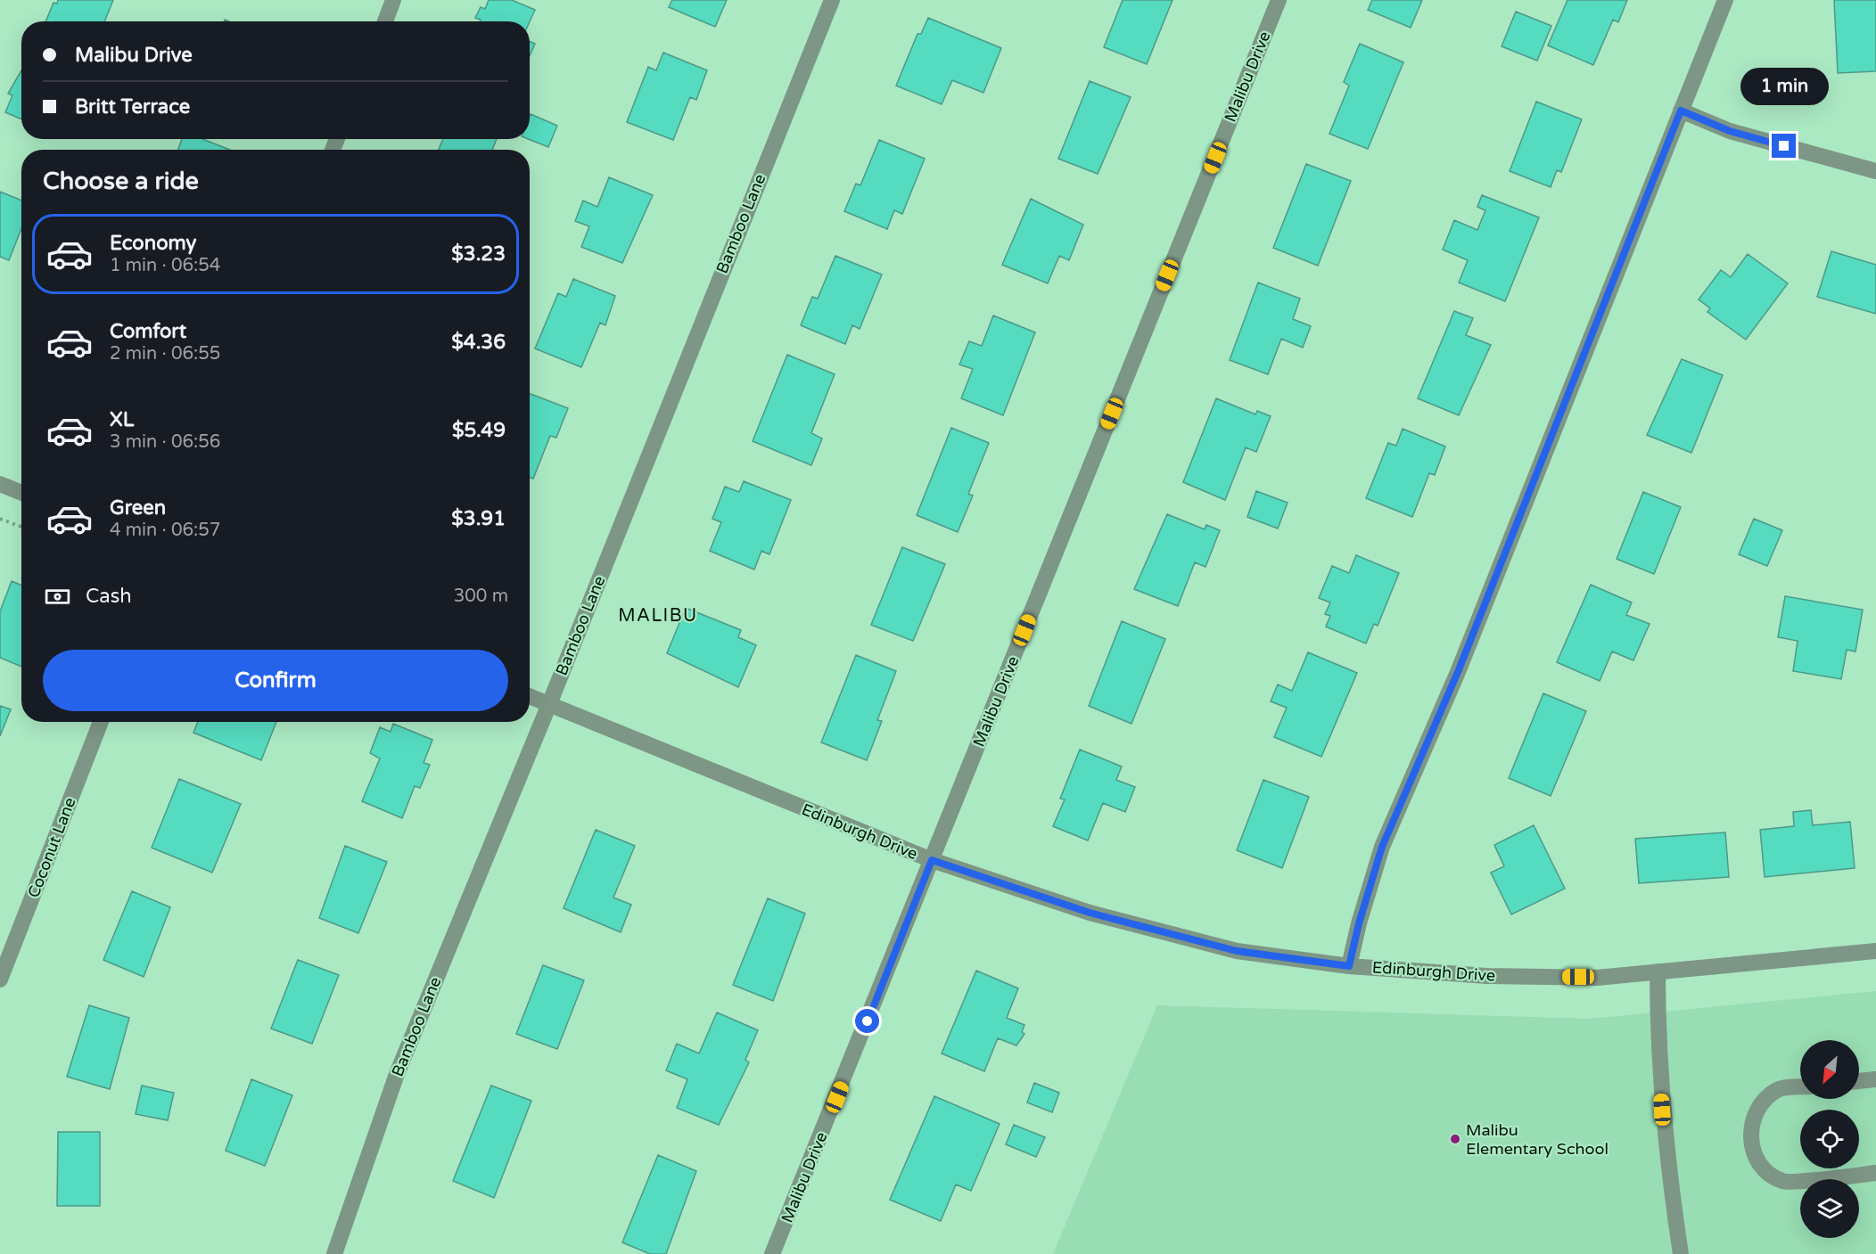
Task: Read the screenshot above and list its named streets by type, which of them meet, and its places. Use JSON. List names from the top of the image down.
{
  "streets": {
    "street": [
      "Malibu Drive",
      "Bamboo Lane",
      "Edinburgh Drive",
      "Coconut Lane"
    ]
  },
  "crossings": [
    ["Malibu Drive", "Edinburgh Drive"],
    ["Bamboo Lane", "Edinburgh Drive"]
  ],
  "districts": ["MALIBU"],
  "places": ["Malibu Elementary School"],
  "north": "bottom left",
  "page": {
    "banner": ["Malibu Drive", "Britt Terrace"],
    "bubble": "1 min",
    "heading": "Choose a ride",
    "list": [
      {
        "name": "Economy",
        "note": "1 min · 06:54",
        "value": "$3.23"
      },
      {
        "name": "Comfort",
        "note": "2 min · 06:55",
        "value": "$4.36"
      },
      {
        "name": "XL",
        "note": "3 min · 06:56",
        "value": "$5.49"
      },
      {
        "name": "Green",
        "note": "4 min · 06:57",
        "value": "$3.91"
      }
    ],
    "pay": ["Cash", "300 m"],
    "buttons": "Confirm"
  }
}
